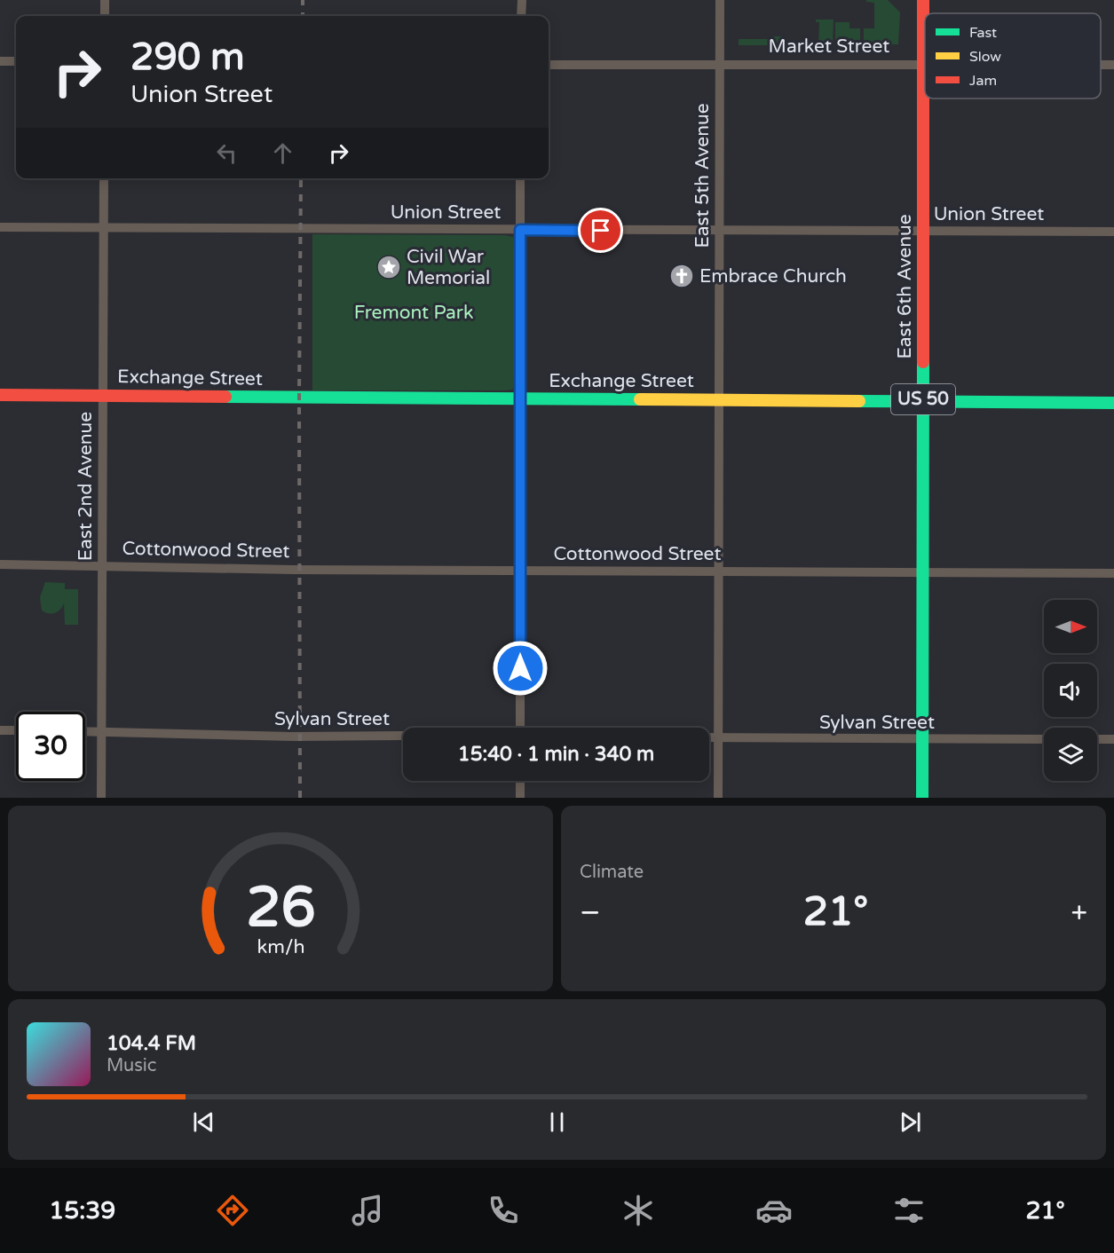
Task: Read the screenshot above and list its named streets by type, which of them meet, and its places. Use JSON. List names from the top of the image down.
{
  "streets": {
    "street": [
      "Market Street",
      "East 5th Avenue",
      "Union Street",
      "East 6th Avenue",
      "Exchange Street",
      "US 50",
      "East 2nd Avenue",
      "Cottonwood Street",
      "Sylvan Street"
    ]
  },
  "crossings": [
    ["Market Street", "East 5th Avenue"],
    ["Market Street", "East 6th Avenue"],
    ["East 5th Avenue", "Union Street"],
    ["East 5th Avenue", "Exchange Street"],
    ["East 5th Avenue", "Cottonwood Street"],
    ["East 5th Avenue", "Sylvan Street"],
    ["Union Street", "East 6th Avenue"],
    ["Union Street", "East 2nd Avenue"],
    ["East 6th Avenue", "Exchange Street"],
    ["East 6th Avenue", "Cottonwood Street"],
    ["East 6th Avenue", "Sylvan Street"],
    ["Exchange Street", "East 2nd Avenue"],
    ["East 2nd Avenue", "Cottonwood Street"],
    ["East 2nd Avenue", "Sylvan Street"]
  ],
  "parks": ["Fremont Park"],
  "places": {
    "place": ["Civil War Memorial"],
    "church": ["Embrace Church"]
  },
  "legend": ["Fast", "Slow", "Jam"],
  "north": "right",
  "page": {
    "turn": ["290 m", "Union Street"],
    "limit": "30",
    "trip": "15:40 · 1 min · 340 m",
    "tile": "Climate",
    "heat": ["−", "21°", "+"],
    "song": ["104.4 FM", "Music"],
    "tabs": ["15:39", "21°"],
    "gauge": ["26", "km/h"]
  }
}
